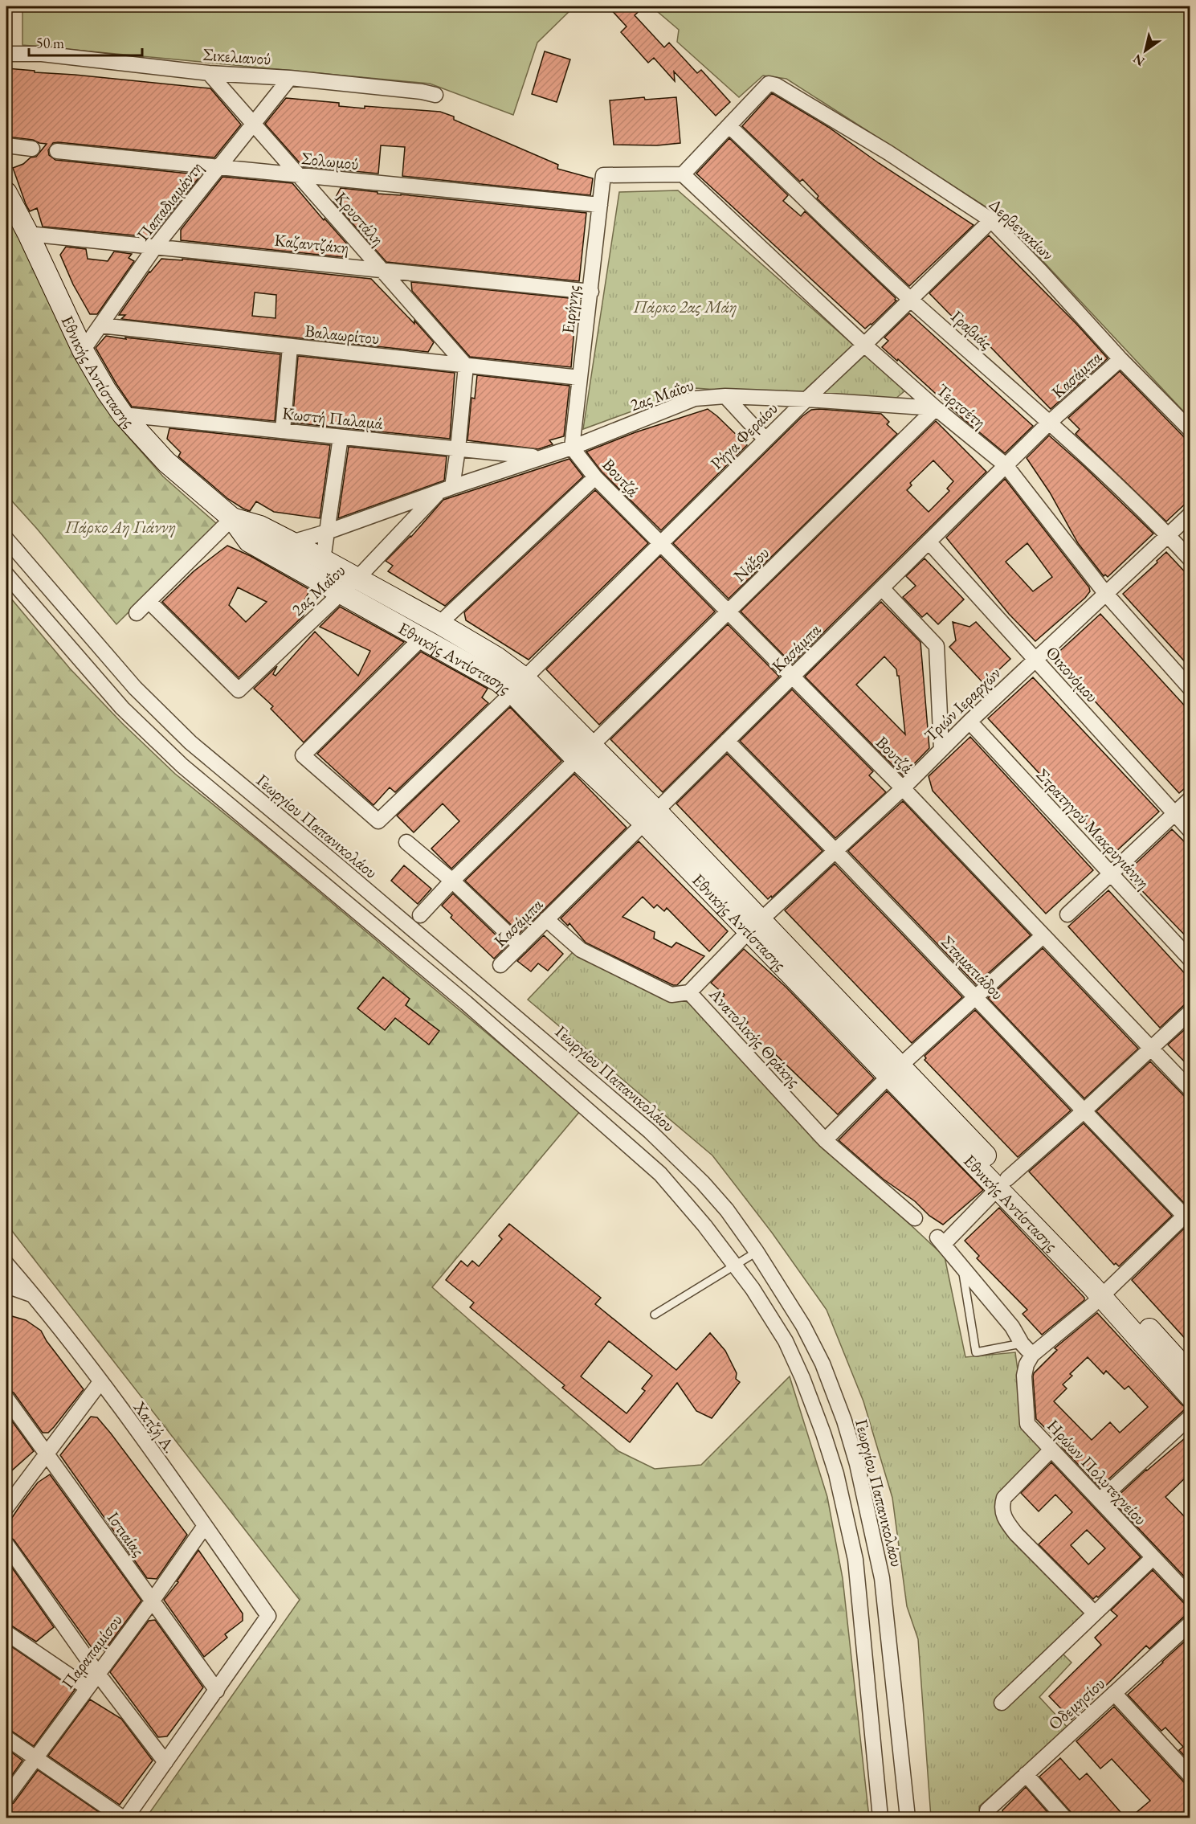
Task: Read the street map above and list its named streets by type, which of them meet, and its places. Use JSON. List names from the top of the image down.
{
  "streets": {
    "main road": ["Εθνικής Αντίστασης"],
    "street": [
      "Σικελιανού",
      "Σολωμού",
      "Παπαδιαμάντη",
      "Κρυστάλη",
      "Δερβενακίων",
      "Καζαντζάκη",
      "Ειρήνης",
      "Γραβιάς",
      "Βαλαωρίτου",
      "Κασάμπα",
      "2ας Μαΐου",
      "Τερτσέτη",
      "Κωστή Παλαμά",
      "Ρήγα Φεραίου",
      "Βουτζά",
      "Νάξου",
      "Οικονόμου",
      "Τριών Ιεραρχών",
      "Γεωργίου Παπανικολάου",
      "Στρατηγού Μακρυγιάννη",
      "Σταματιάδου",
      "Ανατολικής Θράκης",
      "Χατζή Α.",
      "Ηρώων Πολυτεχνείου",
      "Ιστιαίας",
      "Παραπαμίσου",
      "Οδεμησίου"
    ]
  },
  "crossings": [
    ["Σικελιανού", "Παπαδιαμάντη"],
    ["Σικελιανού", "Κρυστάλη"],
    ["Σολωμού", "Παπαδιαμάντη"],
    ["Σολωμού", "Κρυστάλη"],
    ["Σολωμού", "Ειρήνης"],
    ["Παπαδιαμάντη", "Κρυστάλη"],
    ["Παπαδιαμάντη", "Καζαντζάκη"],
    ["Παπαδιαμάντη", "Βαλαωρίτου"],
    ["Παπαδιαμάντη", "Εθνικής Αντίστασης"],
    ["Κρυστάλη", "Καζαντζάκη"],
    ["Κρυστάλη", "Βαλαωρίτου"],
    ["Δερβενακίων", "Γραβιάς"],
    ["Δερβενακίων", "Κασάμπα"],
    ["Δερβενακίων", "Ρήγα Φεραίου"],
    ["Καζαντζάκη", "Ειρήνης"],
    ["Καζαντζάκη", "Εθνικής Αντίστασης"],
    ["Ειρήνης", "Βαλαωρίτου"],
    ["Ειρήνης", "2ας Μαΐου"],
    ["Ειρήνης", "Τερτσέτη"],
    ["Ειρήνης", "Βουτζά"],
    ["Γραβιάς", "Κασάμπα"],
    ["Γραβιάς", "Ρήγα Φεραίου"],
    ["Γραβιάς", "Τριών Ιεραρχών"],
    ["Εθνικής Αντίστασης", "Κασάμπα"],
    ["Εθνικής Αντίστασης", "2ας Μαΐου"],
    ["Εθνικής Αντίστασης", "Κωστή Παλαμά"],
    ["Εθνικής Αντίστασης", "Ρήγα Φεραίου"],
    ["Εθνικής Αντίστασης", "Νάξου"],
    ["Εθνικής Αντίστασης", "Τριών Ιεραρχών"],
    ["Κασάμπα", "Τερτσέτη"],
    ["Κασάμπα", "Βουτζά"],
    ["Κασάμπα", "Οικονόμου"],
    ["Κασάμπα", "Σταματιάδου"],
    ["Κασάμπα", "Ανατολικής Θράκης"],
    ["2ας Μαΐου", "Τερτσέτη"],
    ["2ας Μαΐου", "Κωστή Παλαμά"],
    ["2ας Μαΐου", "Ρήγα Φεραίου"],
    ["2ας Μαΐου", "Βουτζά"],
    ["2ας Μαΐου", "Νάξου"],
    ["Τερτσέτη", "Ρήγα Φεραίου"],
    ["Τερτσέτη", "Νάξου"],
    ["Τερτσέτη", "Τριών Ιεραρχών"],
    ["Ρήγα Φεραίου", "Βουτζά"],
    ["Βουτζά", "Νάξου"],
    ["Βουτζά", "Τριών Ιεραρχών"],
    ["Οικονόμου", "Τριών Ιεραρχών"],
    ["Τριών Ιεραρχών", "Στρατηγού Μακρυγιάννη"],
    ["Τριών Ιεραρχών", "Σταματιάδου"],
    ["Τριών Ιεραρχών", "Ανατολικής Θράκης"],
    ["Χατζή Α.", "Ιστιαίας"],
    ["Χατζή Α.", "Παραπαμίσου"],
    ["Ιστιαίας", "Παραπαμίσου"]
  ],
  "parks": ["Πάρκο 2ας Μάη", "Πάρκο Αη Γιάννη"],
  "scale_bar": "50 m",
  "north": "bottom left"
}
